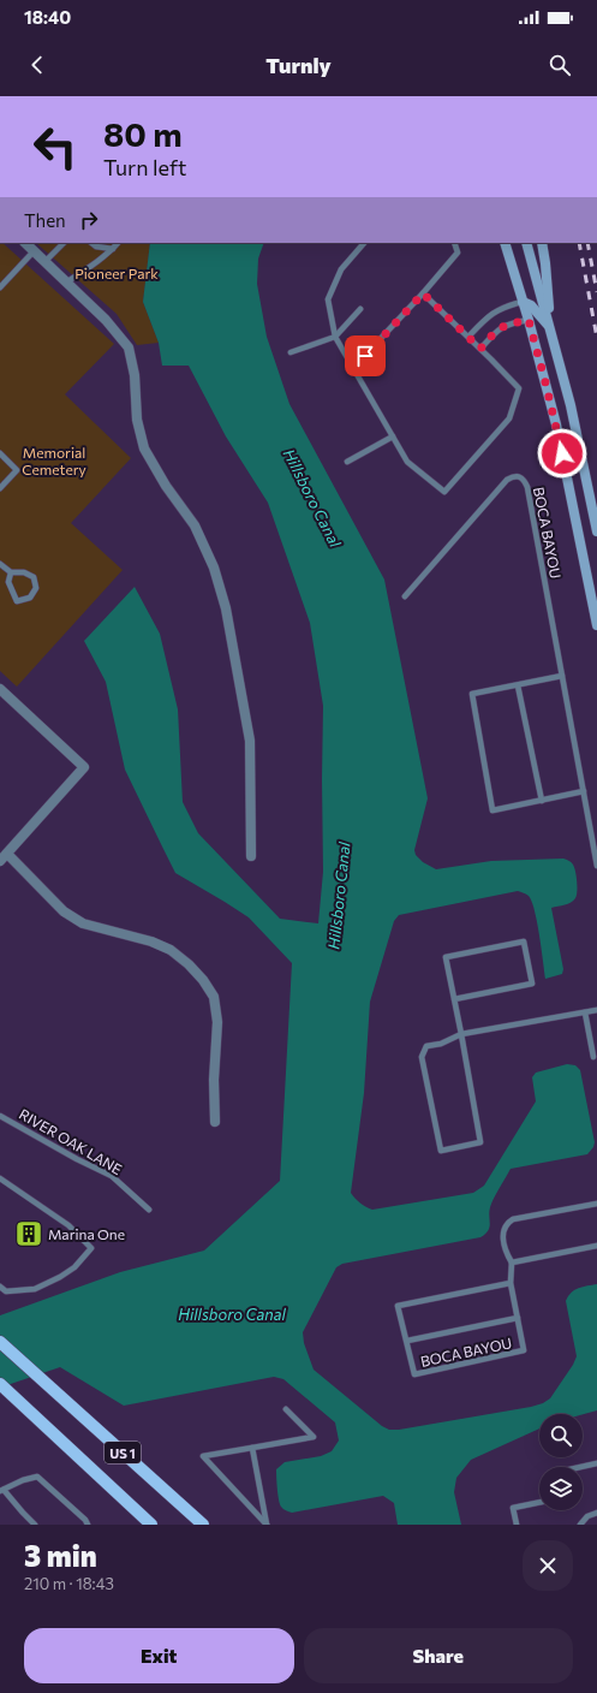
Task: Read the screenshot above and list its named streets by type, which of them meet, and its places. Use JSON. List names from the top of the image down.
{
  "streets": {
    "main road": ["US 1"],
    "lane": ["BOCA BAYOU", "RIVER OAK LANE"]
  },
  "water": ["Hillsboro Canal"],
  "parks": ["Pioneer Park", "Memorial Cemetery"],
  "places": {
    "building": ["Marina One"]
  },
  "page": {
    "status": "18:40",
    "header": "Turnly",
    "turn": ["80 m", "Turn left"],
    "then": "Then",
    "heading": ["3 min", "210 m · 18:43"],
    "buttons": ["Exit", "Share"]
  }
}
